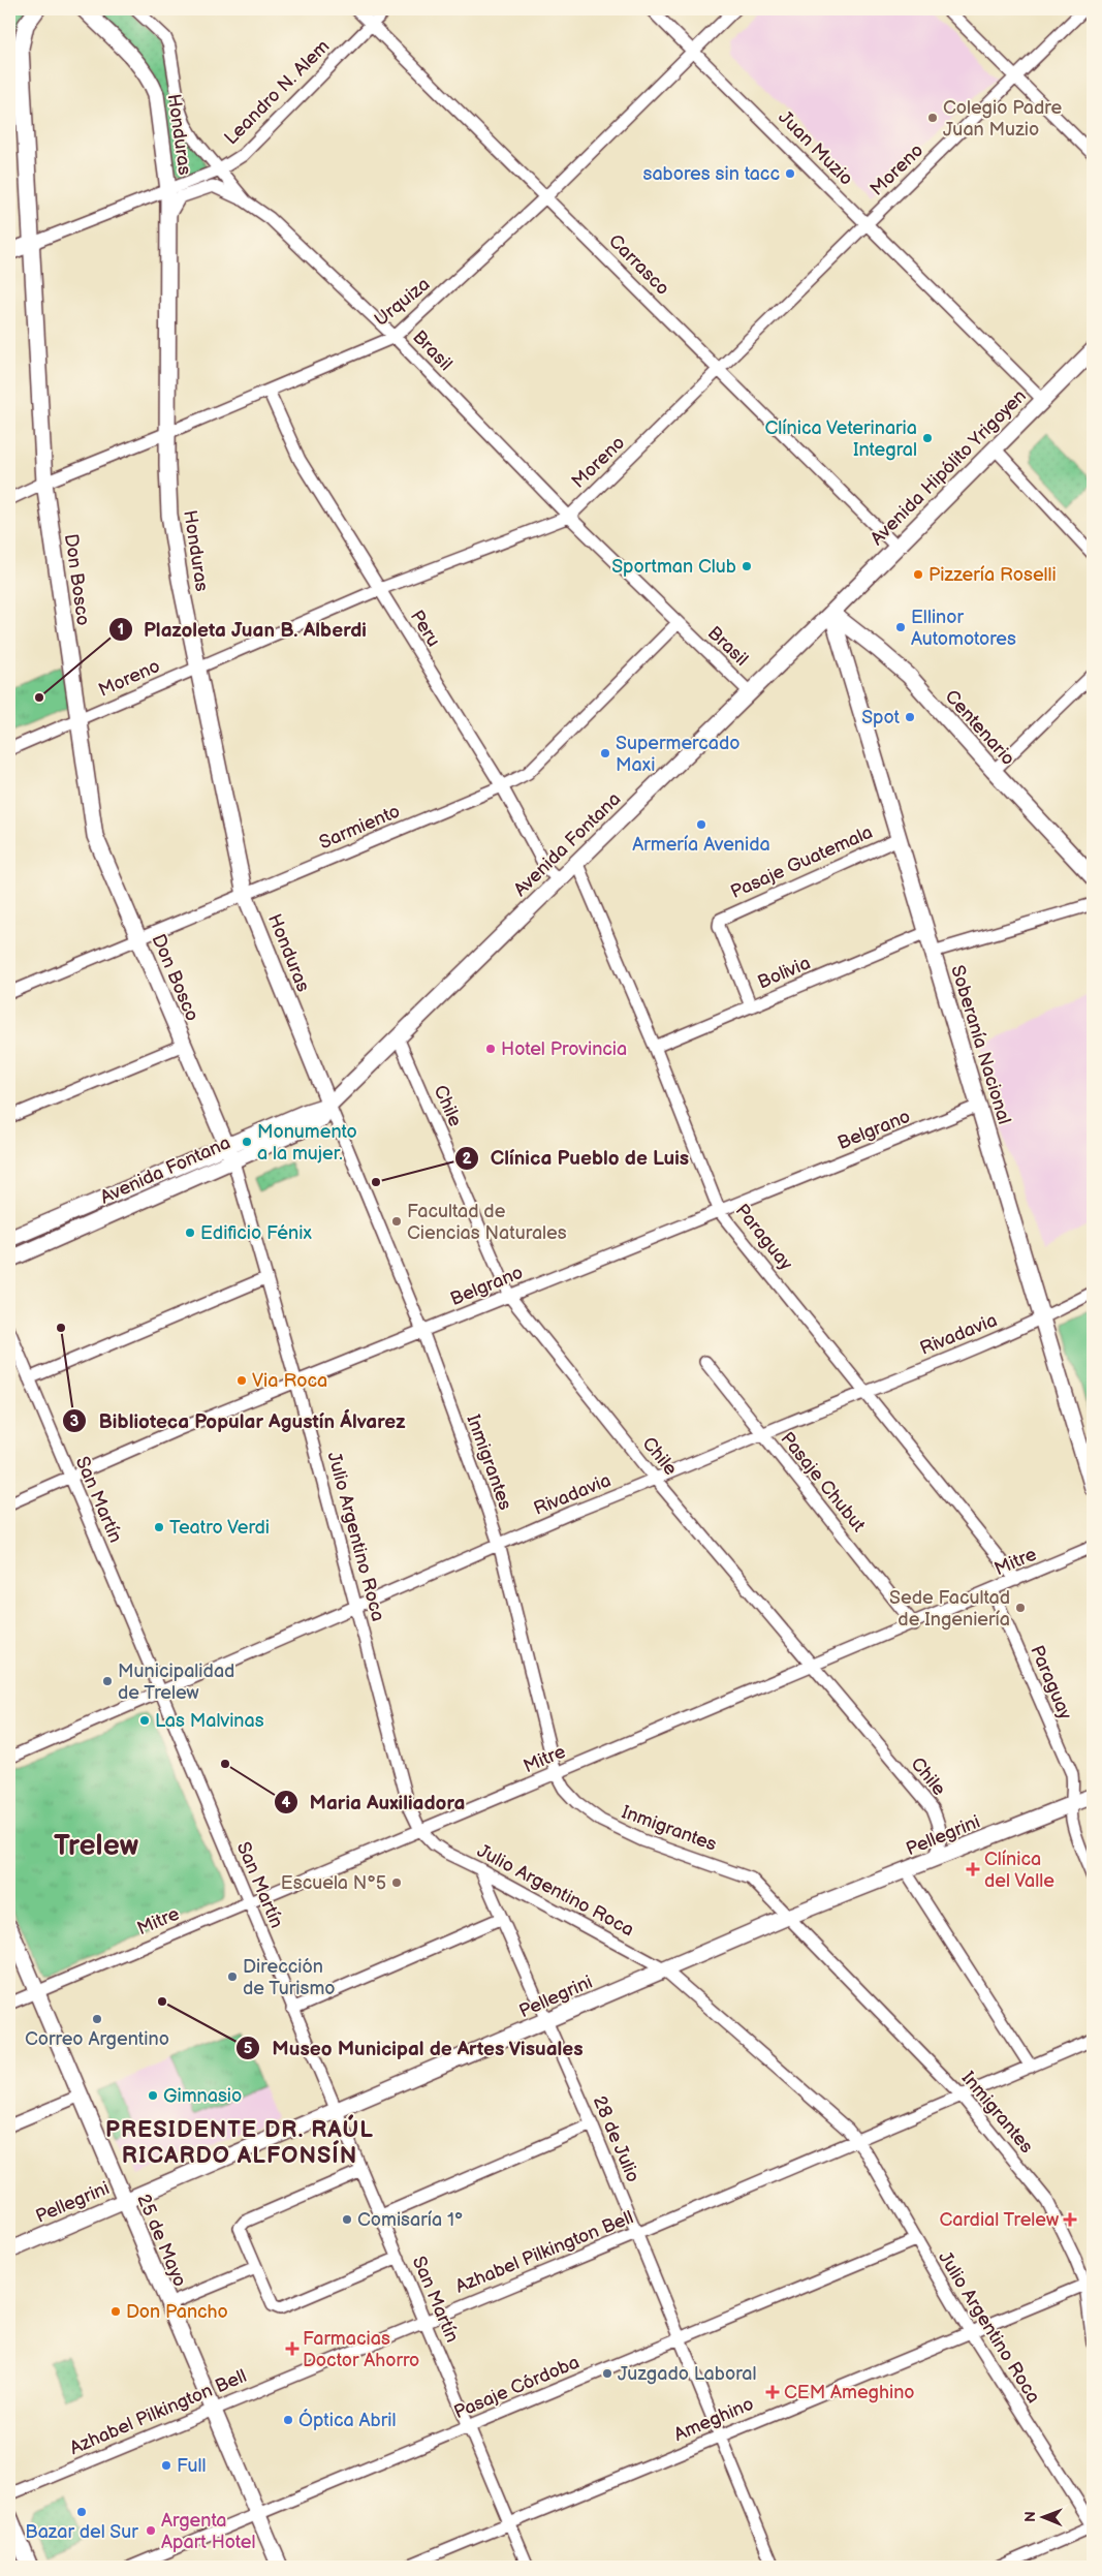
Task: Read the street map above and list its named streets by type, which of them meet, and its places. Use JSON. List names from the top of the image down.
{
  "streets": {
    "street": [
      "Leandro N. Alem",
      "Honduras",
      "Juan Muzio",
      "Moreno",
      "Carrasco",
      "Urquiza",
      "Brasil",
      "Avenida Hipólito Yrigoyen",
      "Don Bosco",
      "Peru",
      "Centenario",
      "Sarmiento",
      "Avenida Fontana",
      "Pasaje Guatemala",
      "Bolivia",
      "Soberanía Nacional",
      "Chile",
      "Belgrano",
      "Paraguay",
      "Rivadavia",
      "Inmigrantes",
      "Pasaje Chubut",
      "San Martín",
      "Julio Argentino Roca",
      "Mitre",
      "Pellegrini",
      "28 de Julio",
      "25 de Mayo",
      "Azhabel Pilkington Bell",
      "Pasaje Córdoba",
      "Ameghino"
    ]
  },
  "crossings": [
    ["Leandro N. Alem", "Honduras"],
    ["Leandro N. Alem", "Carrasco"],
    ["Leandro N. Alem", "Brasil"],
    ["Leandro N. Alem", "Don Bosco"],
    ["Honduras", "Moreno"],
    ["Honduras", "Urquiza"],
    ["Honduras", "Sarmiento"],
    ["Honduras", "Avenida Fontana"],
    ["Honduras", "Inmigrantes"],
    ["Juan Muzio", "Moreno"],
    ["Juan Muzio", "Urquiza"],
    ["Juan Muzio", "Avenida Hipólito Yrigoyen"],
    ["Moreno", "Carrasco"],
    ["Moreno", "Brasil"],
    ["Moreno", "Don Bosco"],
    ["Moreno", "Peru"],
    ["Carrasco", "Urquiza"],
    ["Carrasco", "Avenida Hipólito Yrigoyen"],
    ["Urquiza", "Brasil"],
    ["Urquiza", "Don Bosco"],
    ["Urquiza", "Peru"],
    ["Brasil", "Sarmiento"],
    ["Brasil", "Avenida Fontana"],
    ["Avenida Hipólito Yrigoyen", "Centenario"],
    ["Avenida Hipólito Yrigoyen", "Avenida Fontana"],
    ["Avenida Hipólito Yrigoyen", "Soberanía Nacional"],
    ["Don Bosco", "Sarmiento"],
    ["Don Bosco", "Avenida Fontana"],
    ["Don Bosco", "Julio Argentino Roca"],
    ["Peru", "Sarmiento"],
    ["Peru", "Avenida Fontana"],
    ["Centenario", "Avenida Fontana"],
    ["Centenario", "Soberanía Nacional"],
    ["Avenida Fontana", "Soberanía Nacional"],
    ["Avenida Fontana", "Chile"],
    ["Avenida Fontana", "Paraguay"],
    ["Avenida Fontana", "Inmigrantes"],
    ["Avenida Fontana", "Julio Argentino Roca"],
    ["Pasaje Guatemala", "Bolivia"],
    ["Pasaje Guatemala", "Soberanía Nacional"],
    ["Bolivia", "Soberanía Nacional"],
    ["Bolivia", "Paraguay"],
    ["Soberanía Nacional", "Belgrano"],
    ["Soberanía Nacional", "Rivadavia"],
    ["Chile", "Belgrano"],
    ["Chile", "Rivadavia"],
    ["Chile", "Mitre"],
    ["Chile", "Pellegrini"],
    ["Belgrano", "Paraguay"],
    ["Belgrano", "Inmigrantes"],
    ["Belgrano", "San Martín"],
    ["Belgrano", "Julio Argentino Roca"],
    ["Paraguay", "Rivadavia"],
    ["Paraguay", "Mitre"],
    ["Paraguay", "Pellegrini"],
    ["Rivadavia", "Inmigrantes"],
    ["Rivadavia", "Pasaje Chubut"],
    ["Rivadavia", "San Martín"],
    ["Rivadavia", "Julio Argentino Roca"],
    ["Inmigrantes", "Mitre"],
    ["Inmigrantes", "Pellegrini"],
    ["Inmigrantes", "Azhabel Pilkington Bell"],
    ["Inmigrantes", "Ameghino"],
    ["Pasaje Chubut", "Mitre"],
    ["San Martín", "Mitre"],
    ["San Martín", "Pellegrini"],
    ["San Martín", "Azhabel Pilkington Bell"],
    ["San Martín", "Pasaje Córdoba"],
    ["San Martín", "Ameghino"],
    ["Julio Argentino Roca", "Mitre"],
    ["Julio Argentino Roca", "Pellegrini"],
    ["Julio Argentino Roca", "28 de Julio"],
    ["Julio Argentino Roca", "Azhabel Pilkington Bell"],
    ["Julio Argentino Roca", "Pasaje Córdoba"],
    ["Julio Argentino Roca", "Ameghino"],
    ["Mitre", "25 de Mayo"],
    ["Pellegrini", "28 de Julio"],
    ["Pellegrini", "25 de Mayo"],
    ["28 de Julio", "Azhabel Pilkington Bell"],
    ["28 de Julio", "Pasaje Córdoba"],
    ["28 de Julio", "Ameghino"],
    ["25 de Mayo", "Azhabel Pilkington Bell"],
    ["25 de Mayo", "Pasaje Córdoba"]
  ],
  "districts": ["Trelew", "PRESIDENTE DR. RAÚL RICARDO ALFONSÍN"],
  "places": {
    "other": [
      "Colegio Padre Juan Muzio",
      "sabores sin tacc",
      "Clínica Veterinaria Integral",
      "Sportman Club",
      "Pizzería Roselli",
      "Ellinor Automotores",
      "Plazoleta Juan B. Alberdi",
      "Spot",
      "Supermercado Maxi",
      "Armería Avenida",
      "Hotel Provincia",
      "Monumento a la mujer.",
      "Clínica Pueblo de Luis",
      "Facultad de Ciencias Naturales",
      "Edificio Fénix",
      "Biblioteca Popular Agustín Álvarez",
      "Via Roca",
      "Teatro Verdi",
      "Sede Facultad de Ingeniería",
      "Municipalidad de Trelew",
      "Las Malvinas",
      "Maria Auxiliadora",
      "Escuela N°5",
      "Dirección de Turismo",
      "Museo Municipal de Artes Visuales",
      "Correo Argentino",
      "Gimnasio",
      "Comisaría 1°",
      "Don Pancho",
      "Juzgado Laboral",
      "Óptica Abril",
      "Full",
      "Bazar del Sur",
      "Argenta Apart Hotel"
    ],
    "health": [
      "Clínica del Valle",
      "Cardial Trelew",
      "Farmacias Doctor Ahorro",
      "CEM Ameghino"
    ]
  },
  "north": "left"
}
